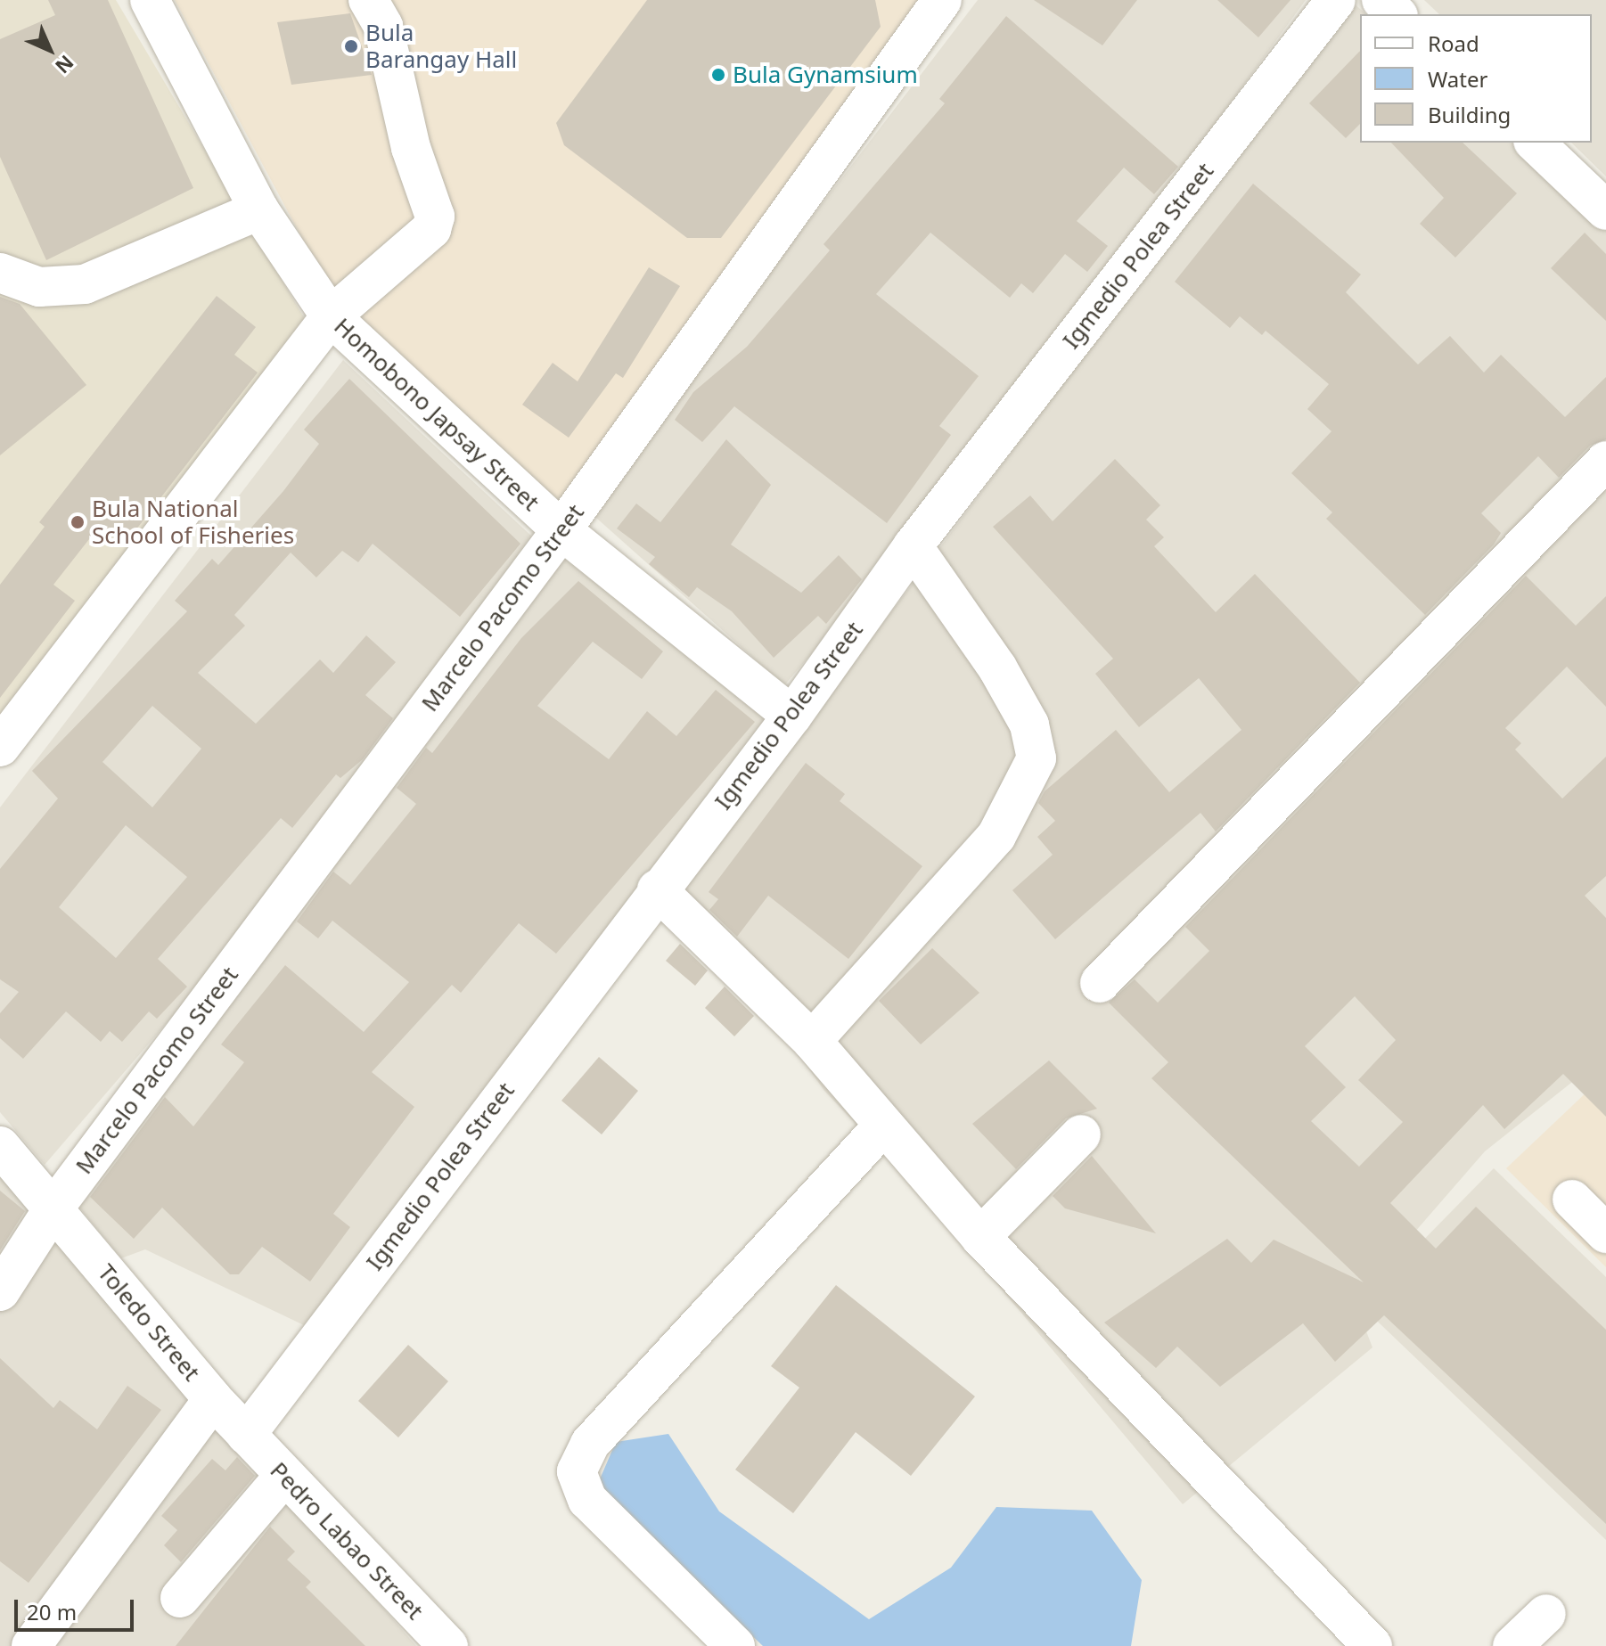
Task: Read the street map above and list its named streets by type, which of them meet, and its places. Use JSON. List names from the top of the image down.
{
  "streets": {
    "street": [
      "Igmedio Polea Street",
      "Homobono Japsay Street",
      "Marcelo Pacomo Street",
      "Toledo Street",
      "Pedro Labao Street"
    ]
  },
  "crossings": [
    ["Igmedio Polea Street", "Homobono Japsay Street"],
    ["Igmedio Polea Street", "Toledo Street"],
    ["Igmedio Polea Street", "Pedro Labao Street"],
    ["Homobono Japsay Street", "Marcelo Pacomo Street"],
    ["Marcelo Pacomo Street", "Toledo Street"],
    ["Toledo Street", "Pedro Labao Street"]
  ],
  "places": ["Bula Barangay Hall", "Bula Gynamsium", "Bula National School of Fisheries"],
  "legend": ["Road", "Water", "Building"],
  "scale_bar": "20 m",
  "north": "bottom right"
}
